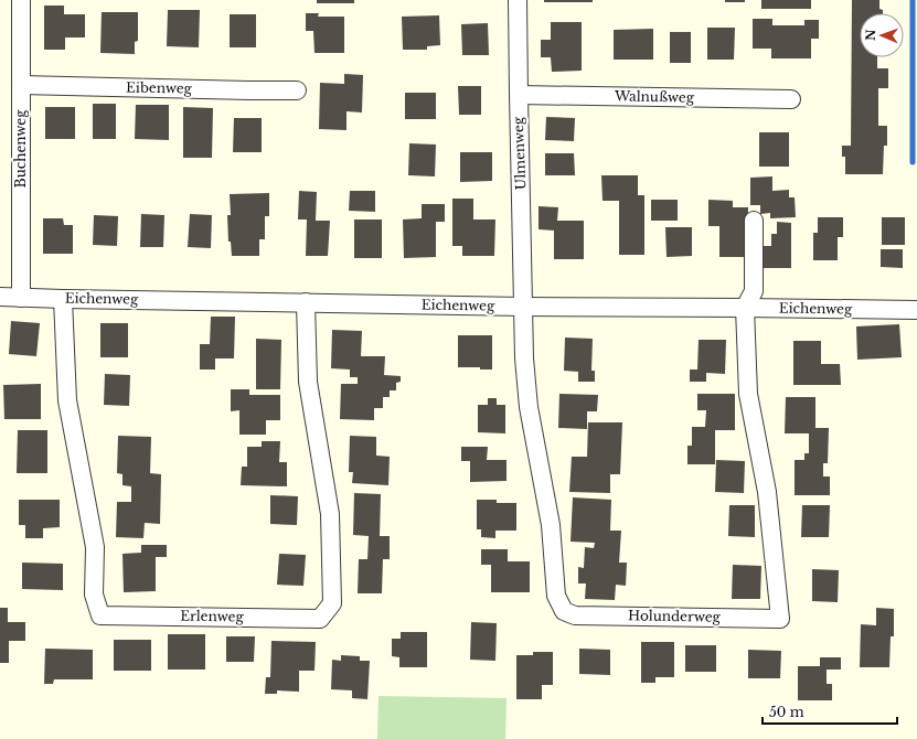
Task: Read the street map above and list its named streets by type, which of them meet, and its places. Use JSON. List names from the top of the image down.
{
  "streets": {
    "street": [
      "Eibenweg",
      "Walnußweg",
      "Buchenweg",
      "Ulmenweg",
      "Eichenweg",
      "Erlenweg",
      "Holunderweg"
    ]
  },
  "crossings": [
    ["Eibenweg", "Buchenweg"],
    ["Walnußweg", "Ulmenweg"],
    ["Buchenweg", "Eichenweg"],
    ["Ulmenweg", "Eichenweg"],
    ["Ulmenweg", "Holunderweg"],
    ["Eichenweg", "Erlenweg"],
    ["Eichenweg", "Holunderweg"]
  ],
  "scale_bar": "50 m",
  "north": "left"
}
